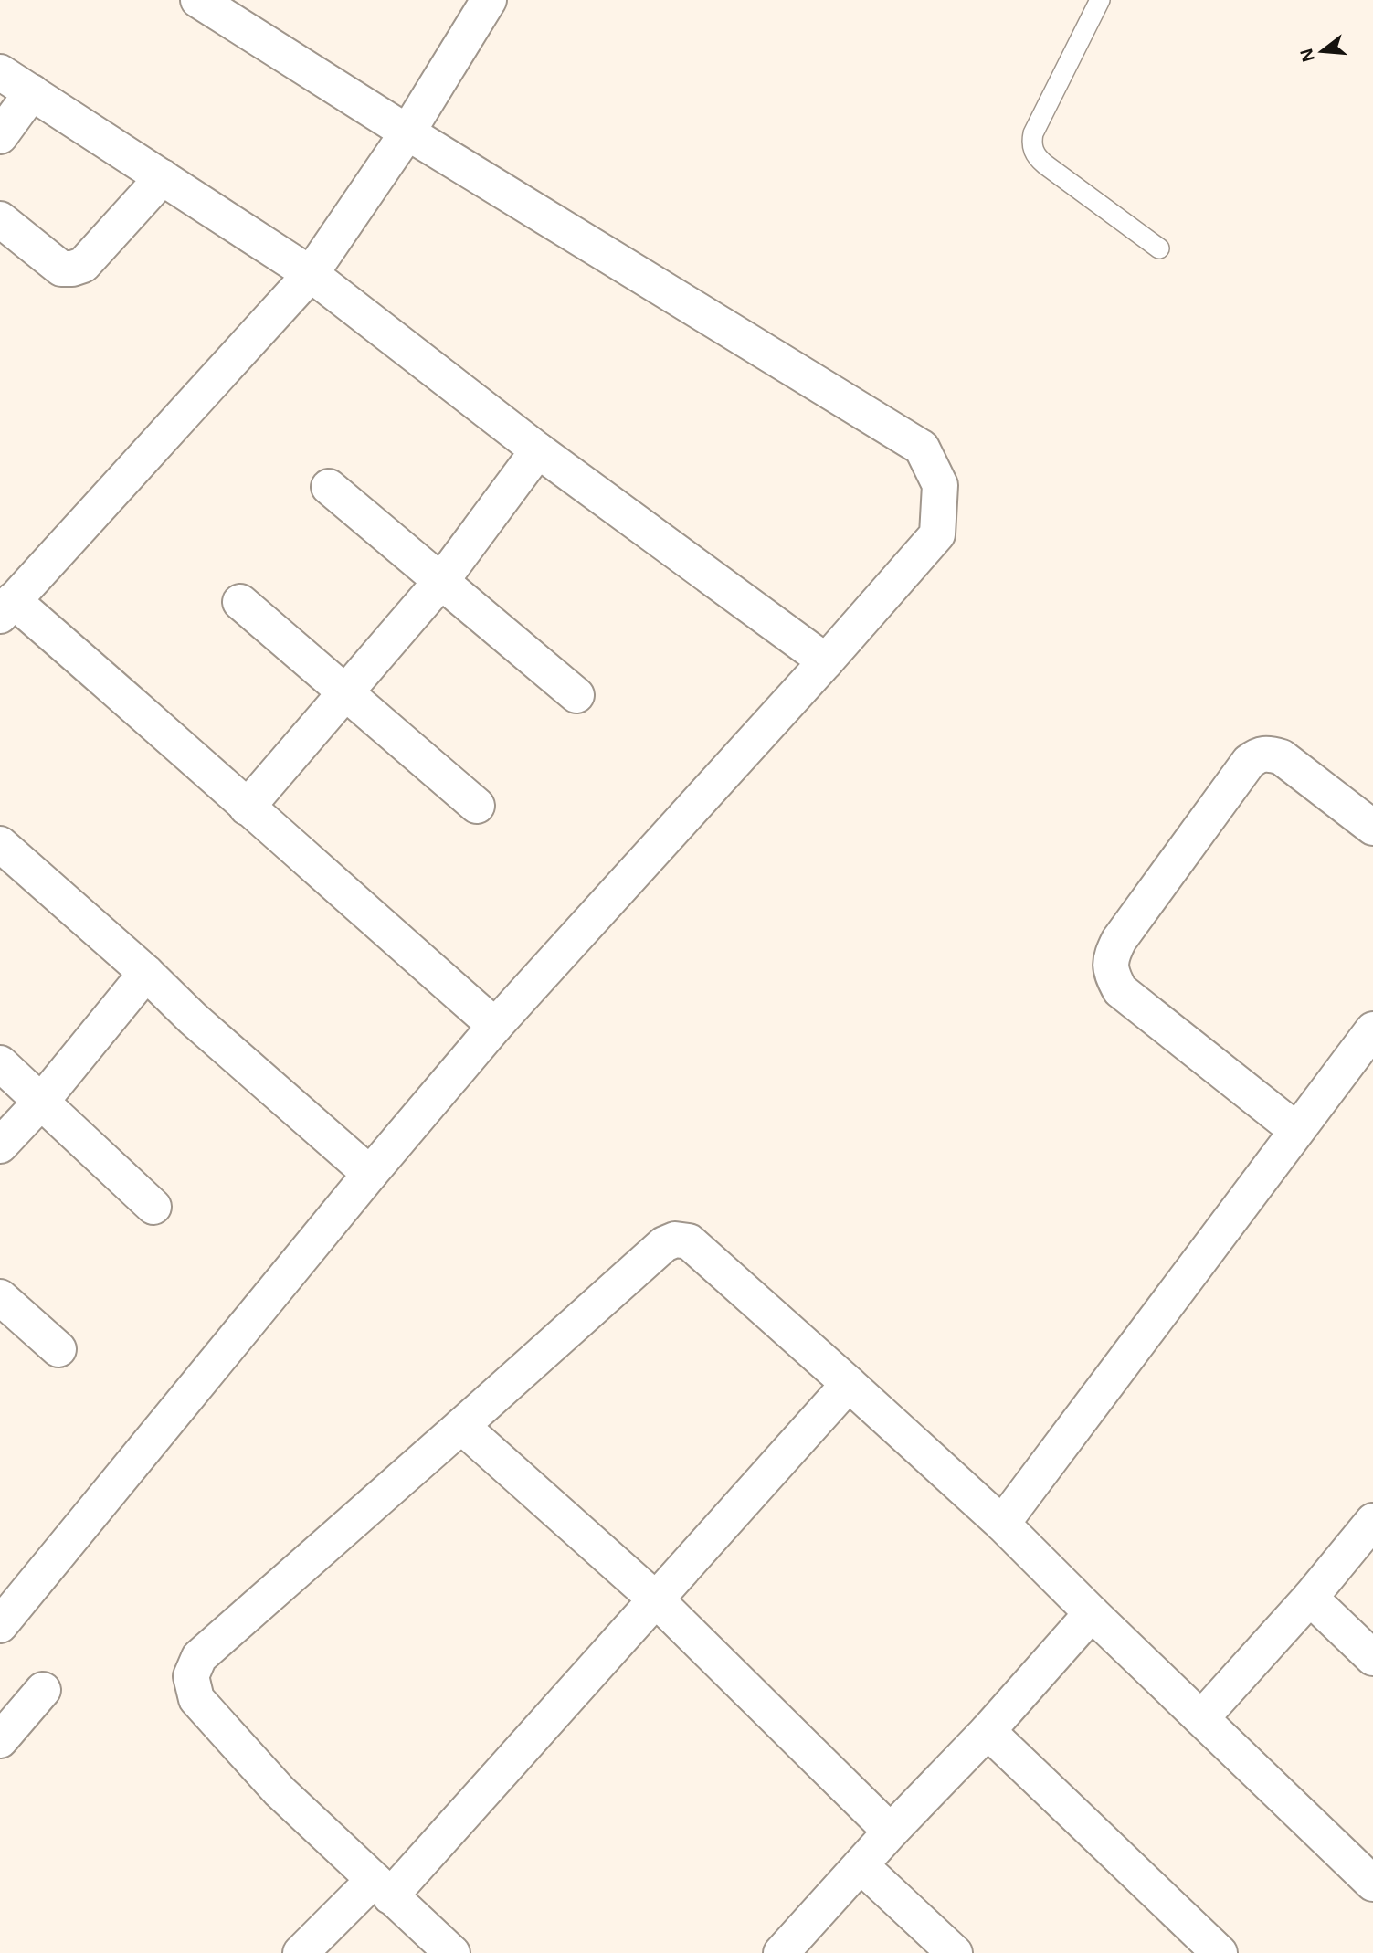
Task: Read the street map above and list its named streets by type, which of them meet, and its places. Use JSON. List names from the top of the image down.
{
  "north": "left"
}
